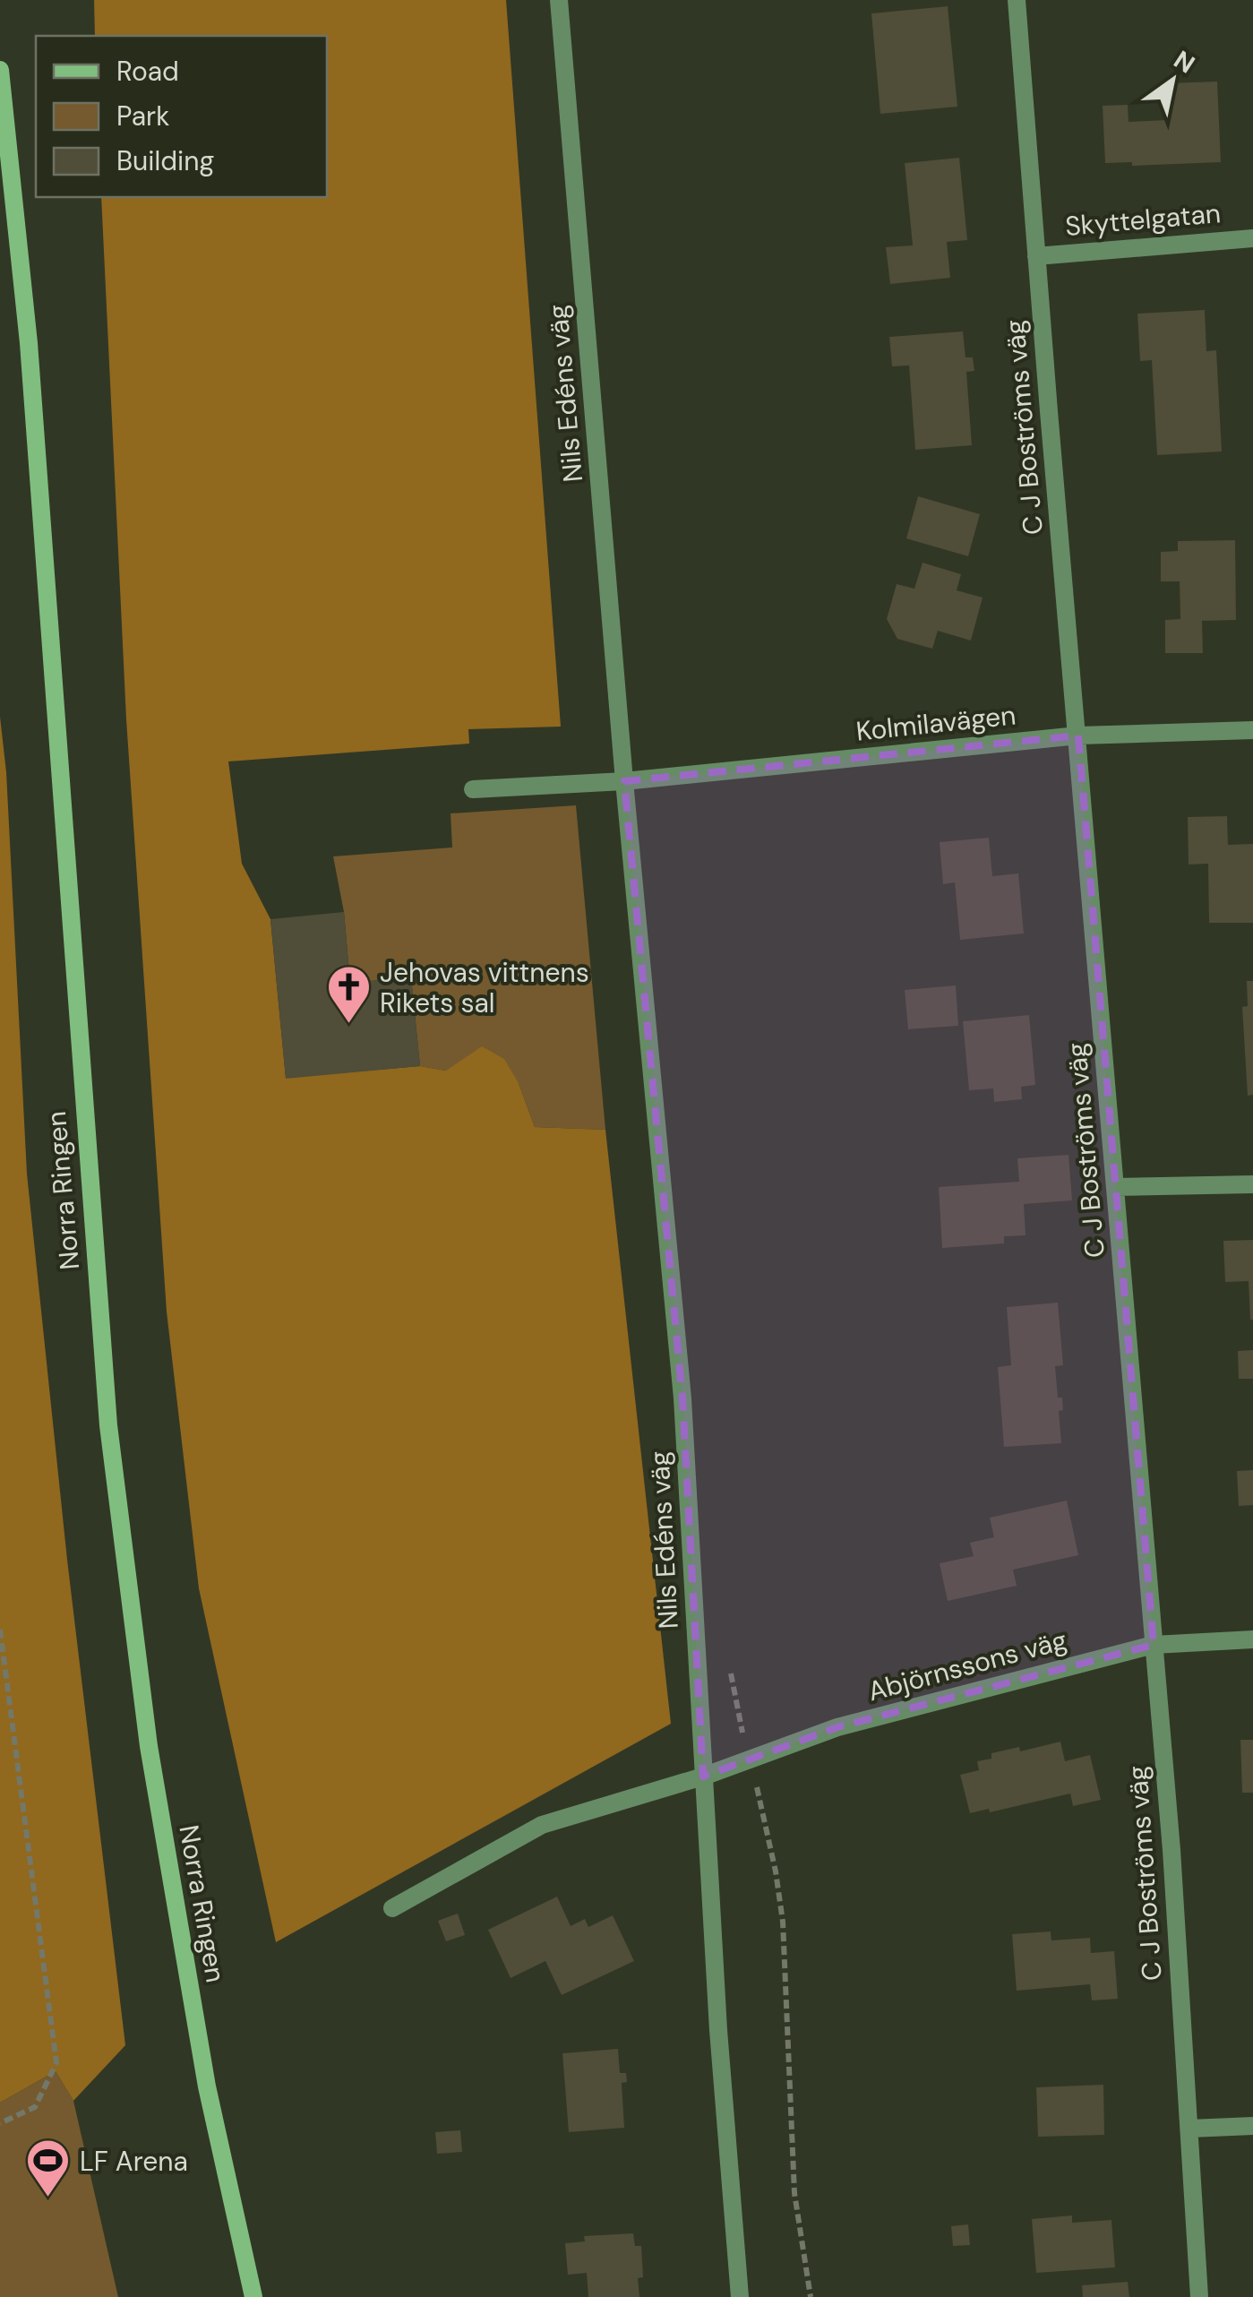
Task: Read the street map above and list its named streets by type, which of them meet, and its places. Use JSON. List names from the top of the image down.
{
  "streets": {
    "main road": ["Norra Ringen"],
    "street": [
      "Skyttelgatan",
      "Nils Edéns väg",
      "C J Boströms väg",
      "Kolmilavägen",
      "Abjörnssons väg"
    ]
  },
  "crossings": [
    ["Skyttelgatan", "C J Boströms väg"],
    ["Nils Edéns väg", "Kolmilavägen"],
    ["Nils Edéns väg", "Abjörnssons väg"],
    ["C J Boströms väg", "Kolmilavägen"],
    ["C J Boströms väg", "Abjörnssons väg"]
  ],
  "places": {
    "church": ["Jehovas vittnens Rikets sal"],
    "sports": ["LF Arena"]
  },
  "legend": ["Road", "Park", "Building"],
  "north": "top right"
}
